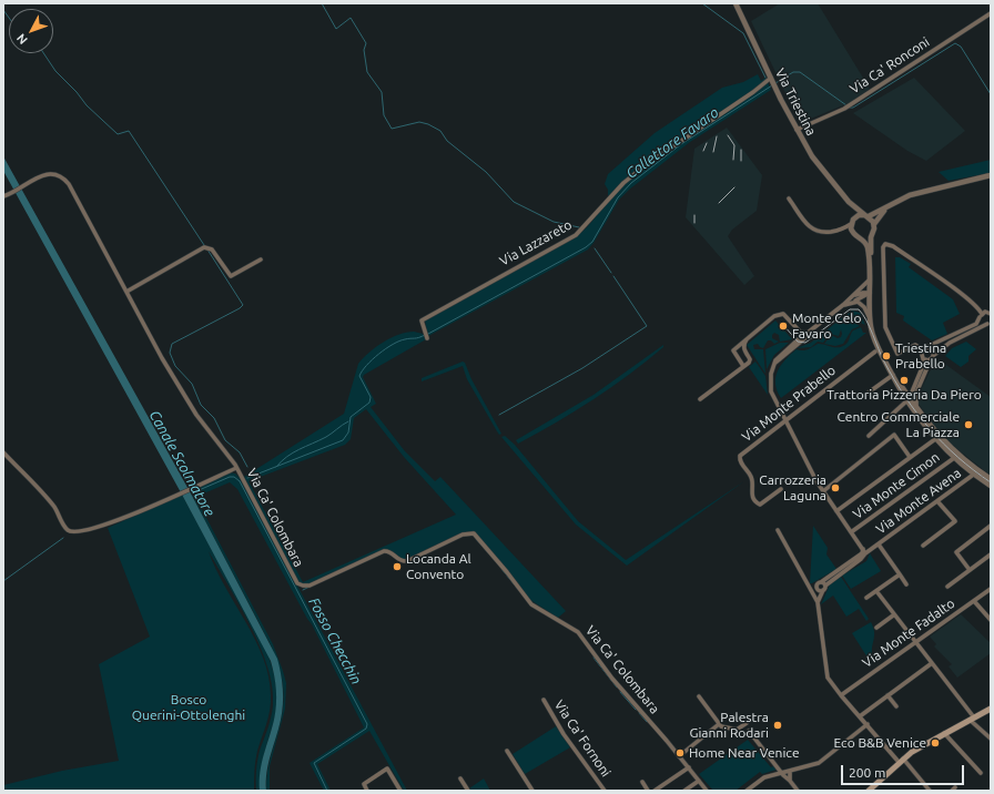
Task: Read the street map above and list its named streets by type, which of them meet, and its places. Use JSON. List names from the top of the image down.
{
  "streets": {
    "street": [
      "Via Ca' Ronconi",
      "Via Triestina",
      "Via Lazzareto",
      "Via Monte Prabello",
      "Via Monte Cimon",
      "Via Monte Avena",
      "Via Ca' Colombara",
      "Via Monte Fadalto",
      "Via Ca' Fornoni"
    ]
  },
  "crossings": [
    ["Via Ca' Ronconi", "Via Triestina"],
    ["Via Triestina", "Via Lazzareto"]
  ],
  "water": ["Collettore Favaro", "Canale Scolmatore", "Fosso Checchin"],
  "parks": ["Bosco Querini-Ottolenghi"],
  "places": [
    "Monte Celo Favaro",
    "Triestina Prabello",
    "Trattoria Pizzeria Da Piero",
    "Centro Commerciale La Piazza",
    "Carrozzeria Laguna",
    "Locanda Al Convento",
    "Palestra Gianni Rodari",
    "Eco B&B Venice",
    "Home Near Venice"
  ],
  "scale_bar": "200 m",
  "north": "bottom left"
}
